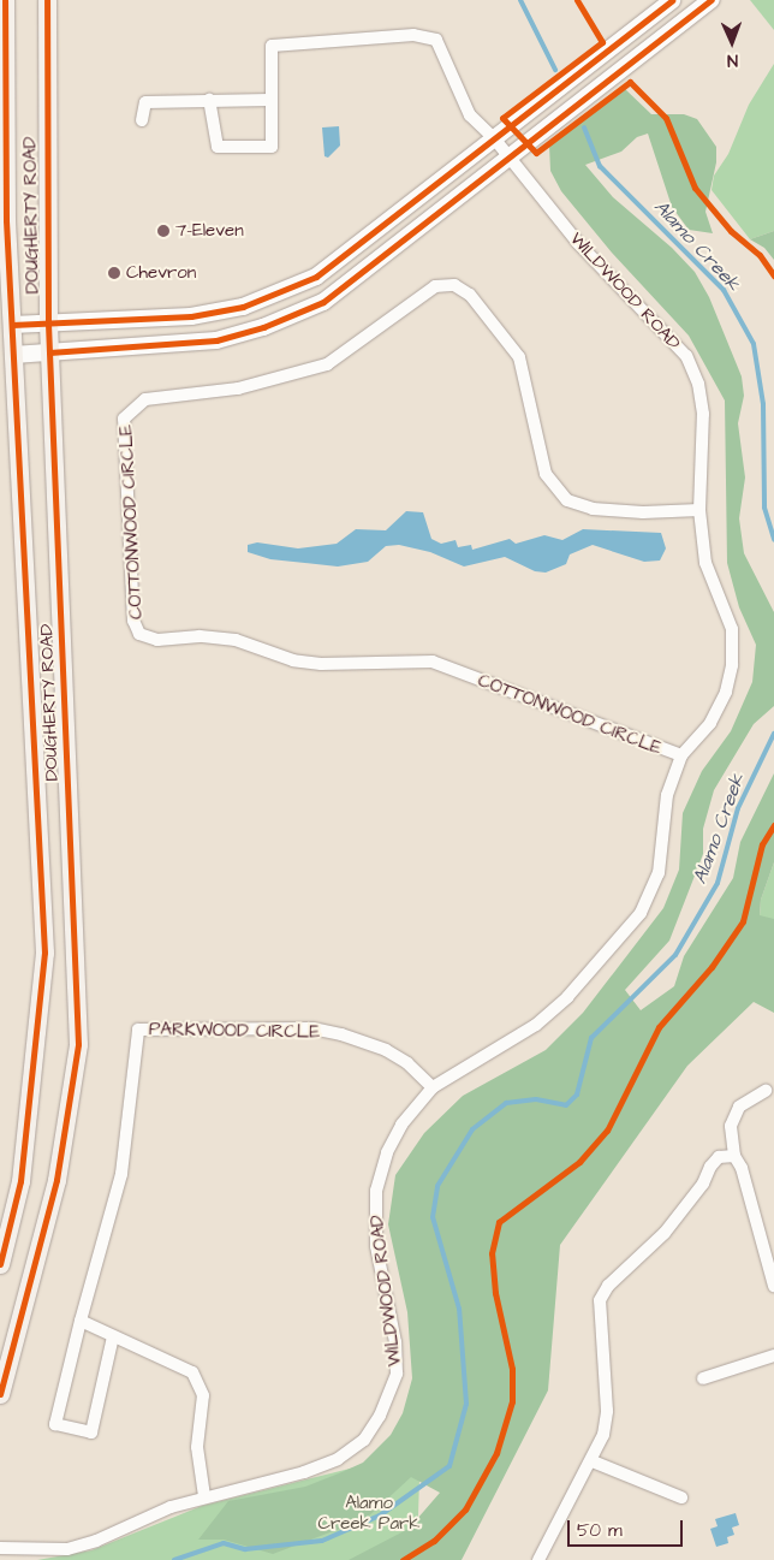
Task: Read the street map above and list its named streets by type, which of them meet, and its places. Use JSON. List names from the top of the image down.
{
  "streets": {
    "main road": ["DOUGHERTY ROAD"],
    "street": ["WILDWOOD ROAD", "COTTONWOOD CIRCLE", "PARKWOOD CIRCLE"]
  },
  "crossings": [
    ["WILDWOOD ROAD", "COTTONWOOD CIRCLE"],
    ["WILDWOOD ROAD", "PARKWOOD CIRCLE"]
  ],
  "water": ["Alamo Creek"],
  "parks": ["Alamo Creek Park"],
  "places": ["7-Eleven", "Chevron"],
  "scale_bar": "50 m",
  "north": "bottom"
}
